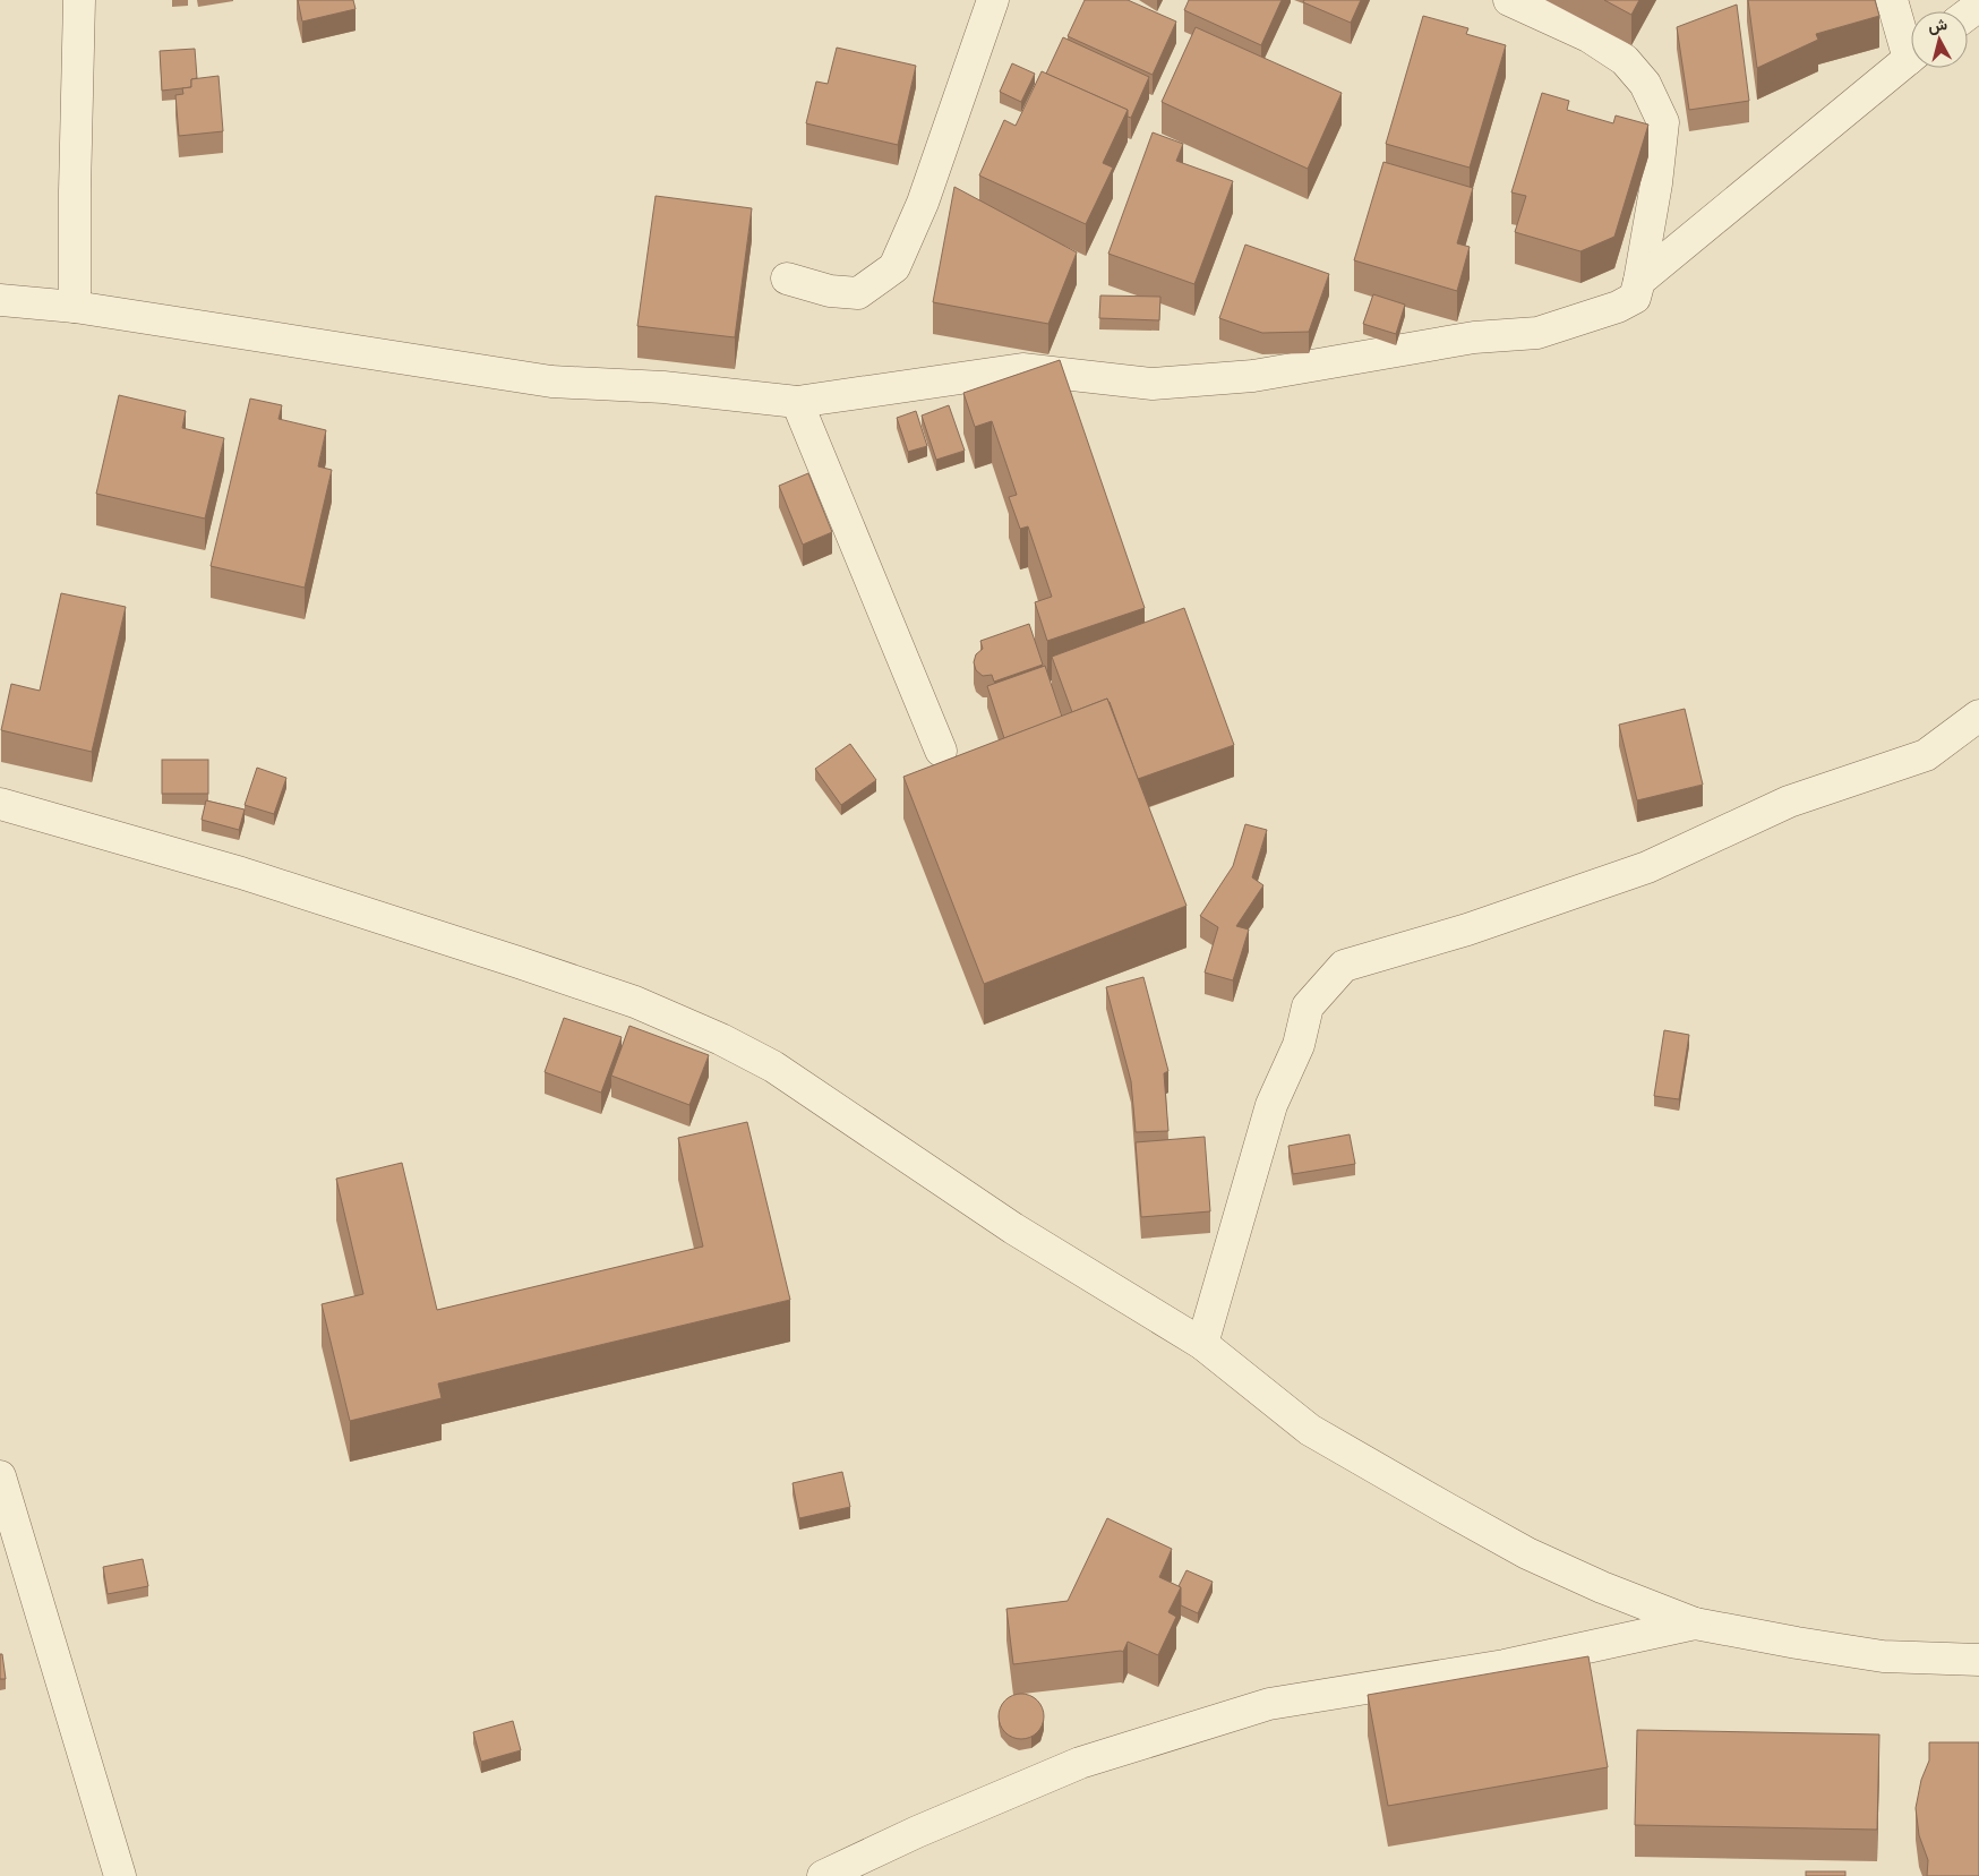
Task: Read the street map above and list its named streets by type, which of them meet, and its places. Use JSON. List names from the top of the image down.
{
  "north": "top"
}
